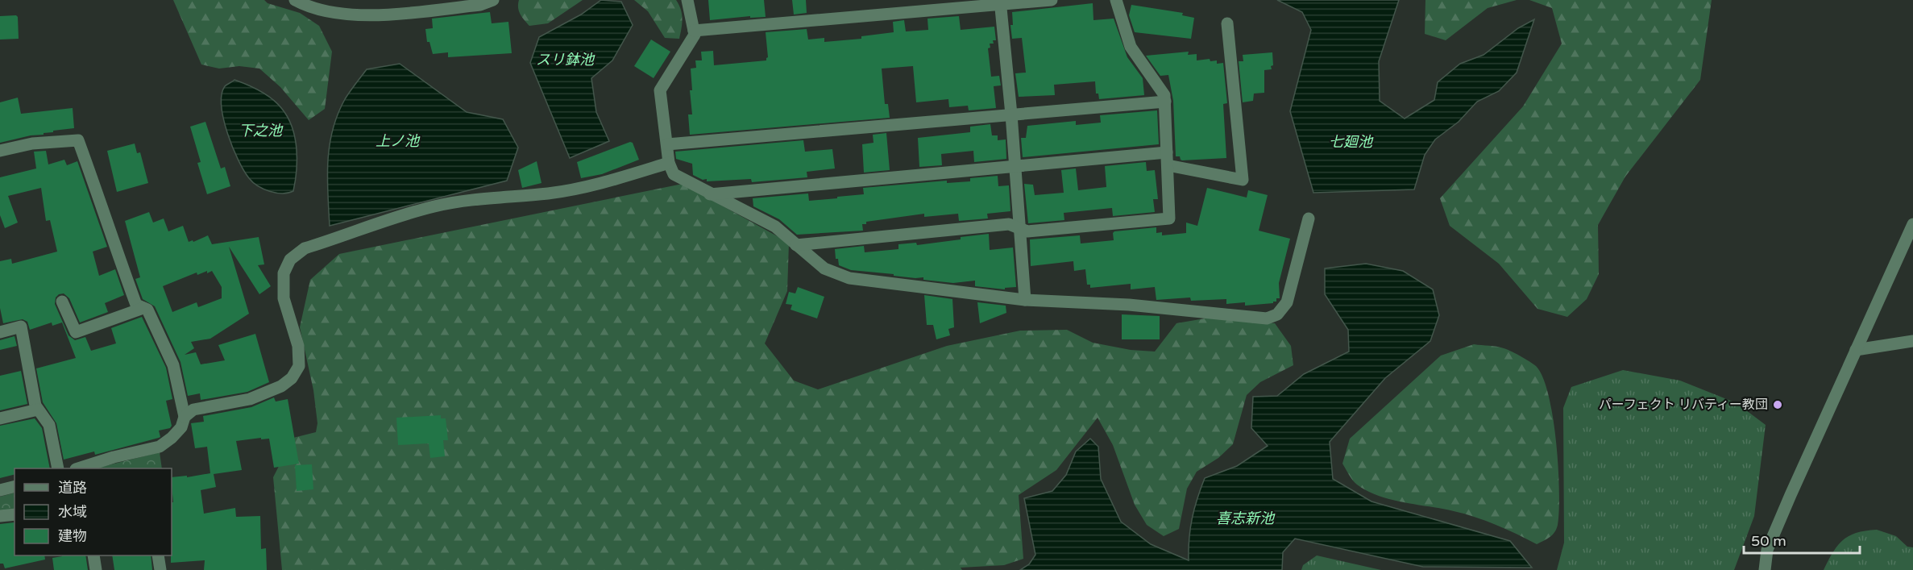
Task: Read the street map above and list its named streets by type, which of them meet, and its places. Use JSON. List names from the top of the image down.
{
  "water": [
    "スリ鉢池",
    "下之池",
    "上ノ池",
    "七廻池",
    "喜志新池"
  ],
  "places": ["パーフェクト リバティー教団"],
  "legend": ["道路", "水域", "建物"],
  "scale_bar": "50 m"
}
